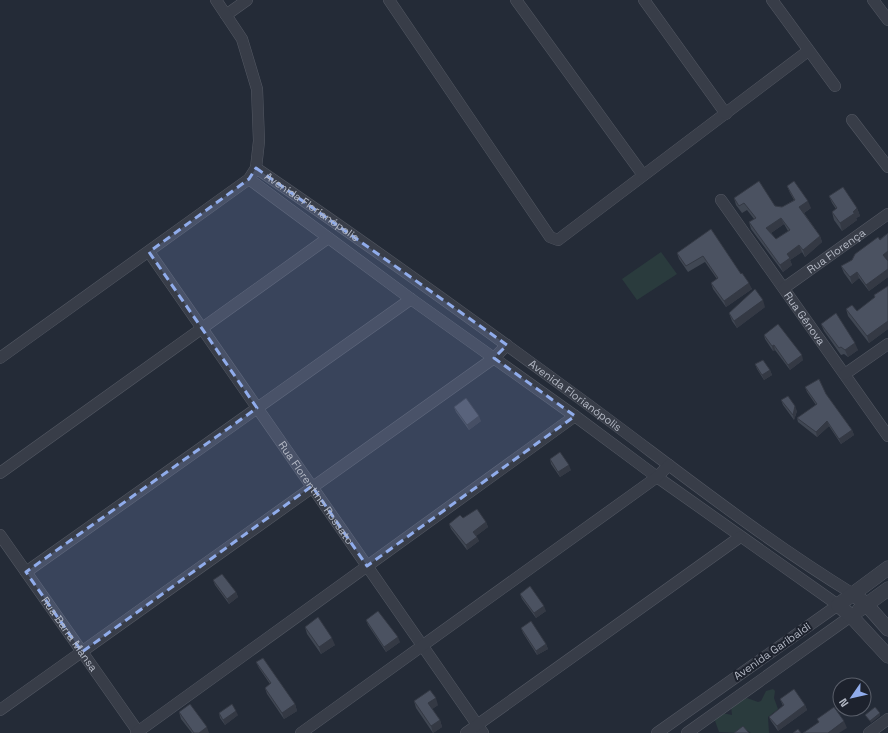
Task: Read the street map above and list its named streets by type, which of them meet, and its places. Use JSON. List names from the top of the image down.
{
  "streets": {
    "street": [
      "Avenida Florianópolis",
      "Rua Florença",
      "Rua Gênova",
      "Rua Florentino Rossato",
      "Rua Barra Mansa",
      "Avenida Garibaldi"
    ]
  },
  "crossings": [
    ["Avenida Florianópolis", "Avenida Garibaldi"],
    ["Rua Florença", "Rua Gênova"]
  ],
  "north": "bottom left"
}
